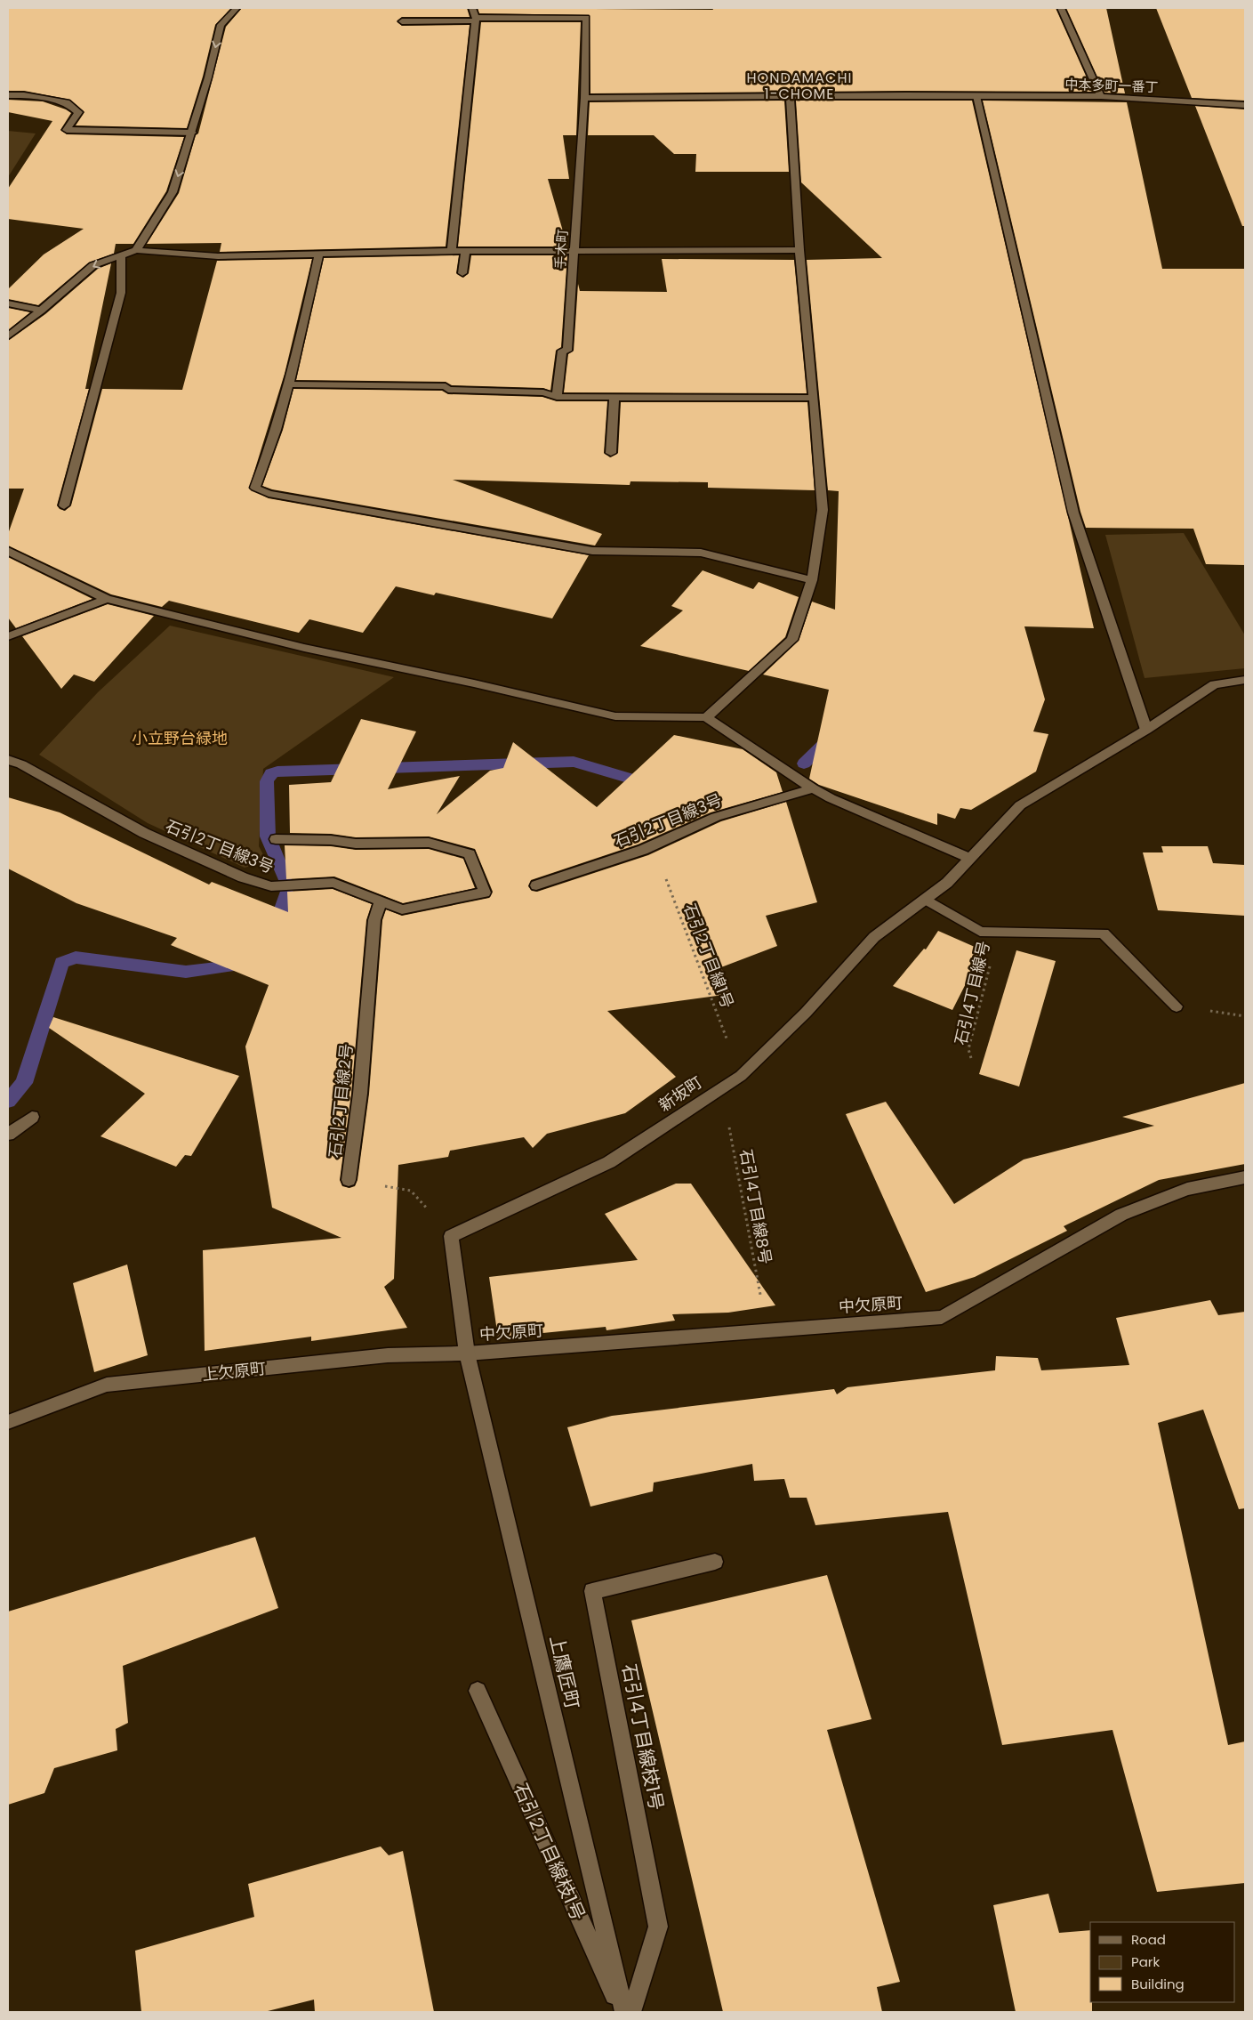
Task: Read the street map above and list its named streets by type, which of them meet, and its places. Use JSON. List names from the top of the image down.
{
  "streets": {
    "street": [
      "中本多町一番丁",
      "手木町",
      "石引2丁目線3号",
      "新坂町",
      "石引2丁目線2号",
      "中欠原町",
      "上欠原町",
      "上鷹匠町",
      "石引4丁目線枝1号",
      "石引2丁目線枝1号"
    ],
    "path": ["石引2丁目線1号", "石引4丁目線号", "石引4丁目線8号"]
  },
  "crossings": [
    ["中本多町一番丁", "手木町"],
    ["石引2丁目線3号", "石引2丁目線1号"],
    ["石引2丁目線3号", "石引2丁目線2号"],
    ["石引2丁目線1号", "新坂町"],
    ["新坂町", "石引2丁目線2号"],
    ["新坂町", "石引4丁目線8号"],
    ["石引4丁目線8号", "中欠原町"],
    ["中欠原町", "上欠原町"],
    ["中欠原町", "上鷹匠町"],
    ["上欠原町", "上鷹匠町"],
    ["上鷹匠町", "石引2丁目線枝1号"]
  ],
  "districts": ["HONDAMACHI 1-CHOME"],
  "parks": ["小立野台緑地"],
  "legend": ["Road", "Park", "Building"]
}
